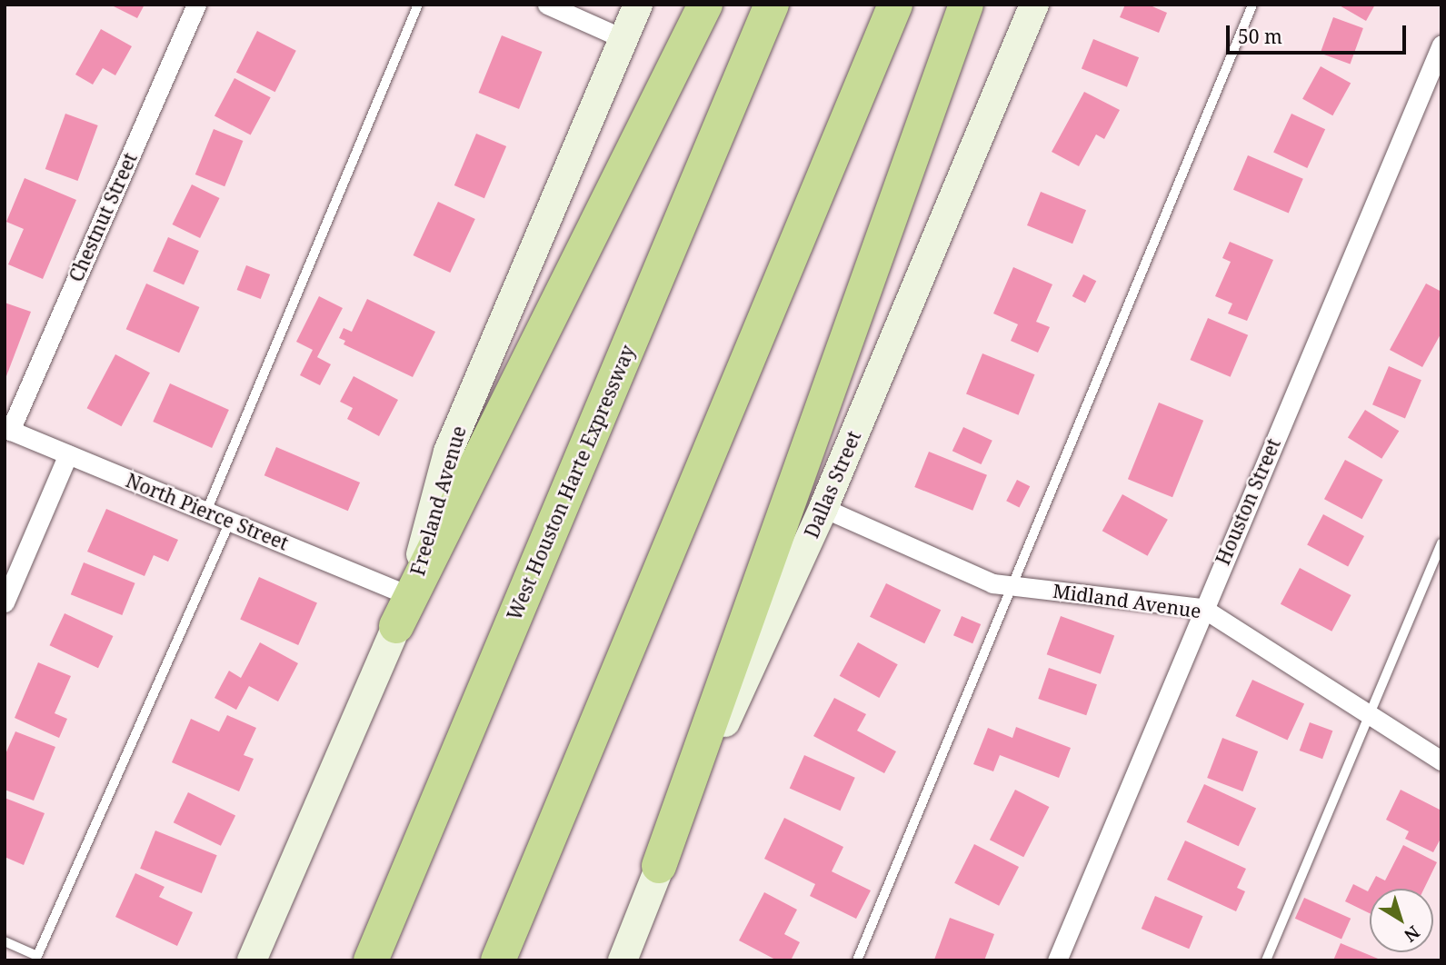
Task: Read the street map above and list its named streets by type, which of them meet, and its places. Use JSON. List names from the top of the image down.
{
  "streets": {
    "highway": ["West Houston Harte Expressway"],
    "main road": ["Dallas Street", "Freeland Avenue"],
    "street": [
      "Chestnut Street",
      "Houston Street",
      "North Pierce Street",
      "Midland Avenue"
    ]
  },
  "crossings": [
    ["Chestnut Street", "North Pierce Street"],
    ["Dallas Street", "Midland Avenue"],
    ["Freeland Avenue", "North Pierce Street"],
    ["Houston Street", "Midland Avenue"]
  ],
  "scale_bar": "50 m",
  "north": "bottom right"
}
